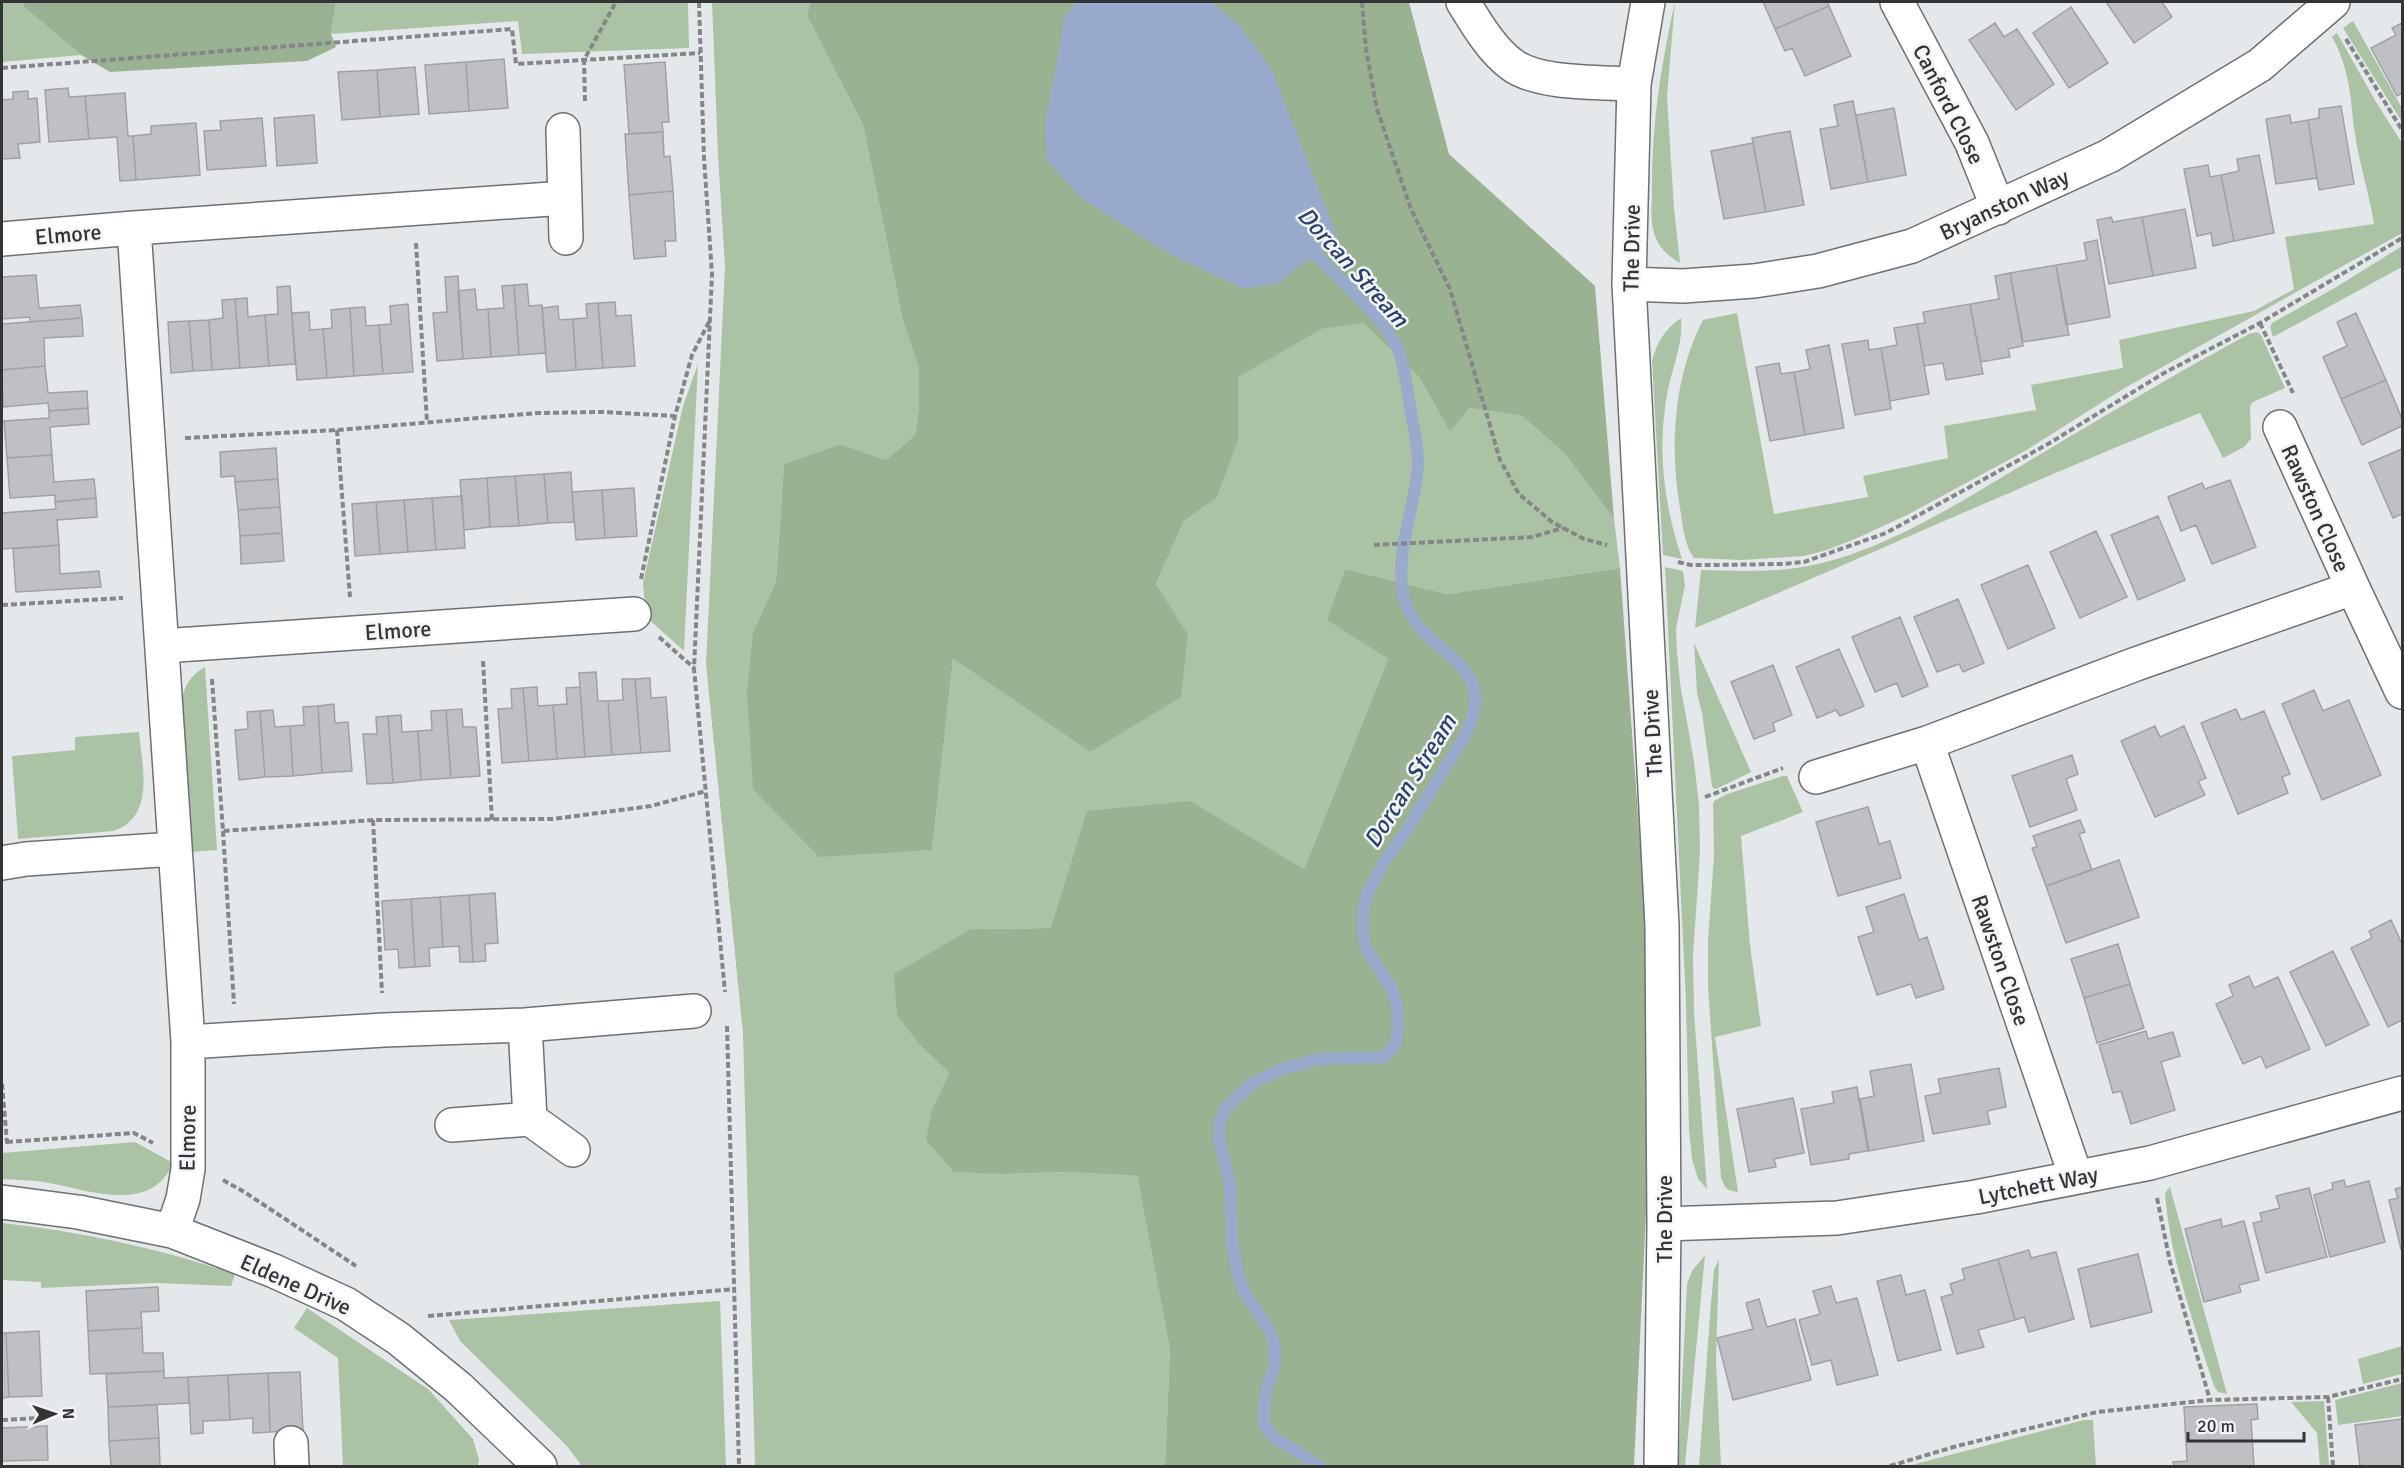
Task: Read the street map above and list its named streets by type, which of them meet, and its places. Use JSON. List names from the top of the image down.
{
  "streets": {
    "street": [
      "Canford Close",
      "Bryanston Way",
      "Elmore",
      "The Drive",
      "Rawston Close",
      "Lytchett Way",
      "Eldene Drive"
    ]
  },
  "crossings": [
    ["Canford Close", "Bryanston Way"],
    ["Bryanston Way", "The Drive"],
    ["Elmore", "Eldene Drive"],
    ["The Drive", "Lytchett Way"],
    ["Rawston Close", "Lytchett Way"]
  ],
  "water": ["Dorcan Stream"],
  "scale_bar": "20 m",
  "north": "right"
}
